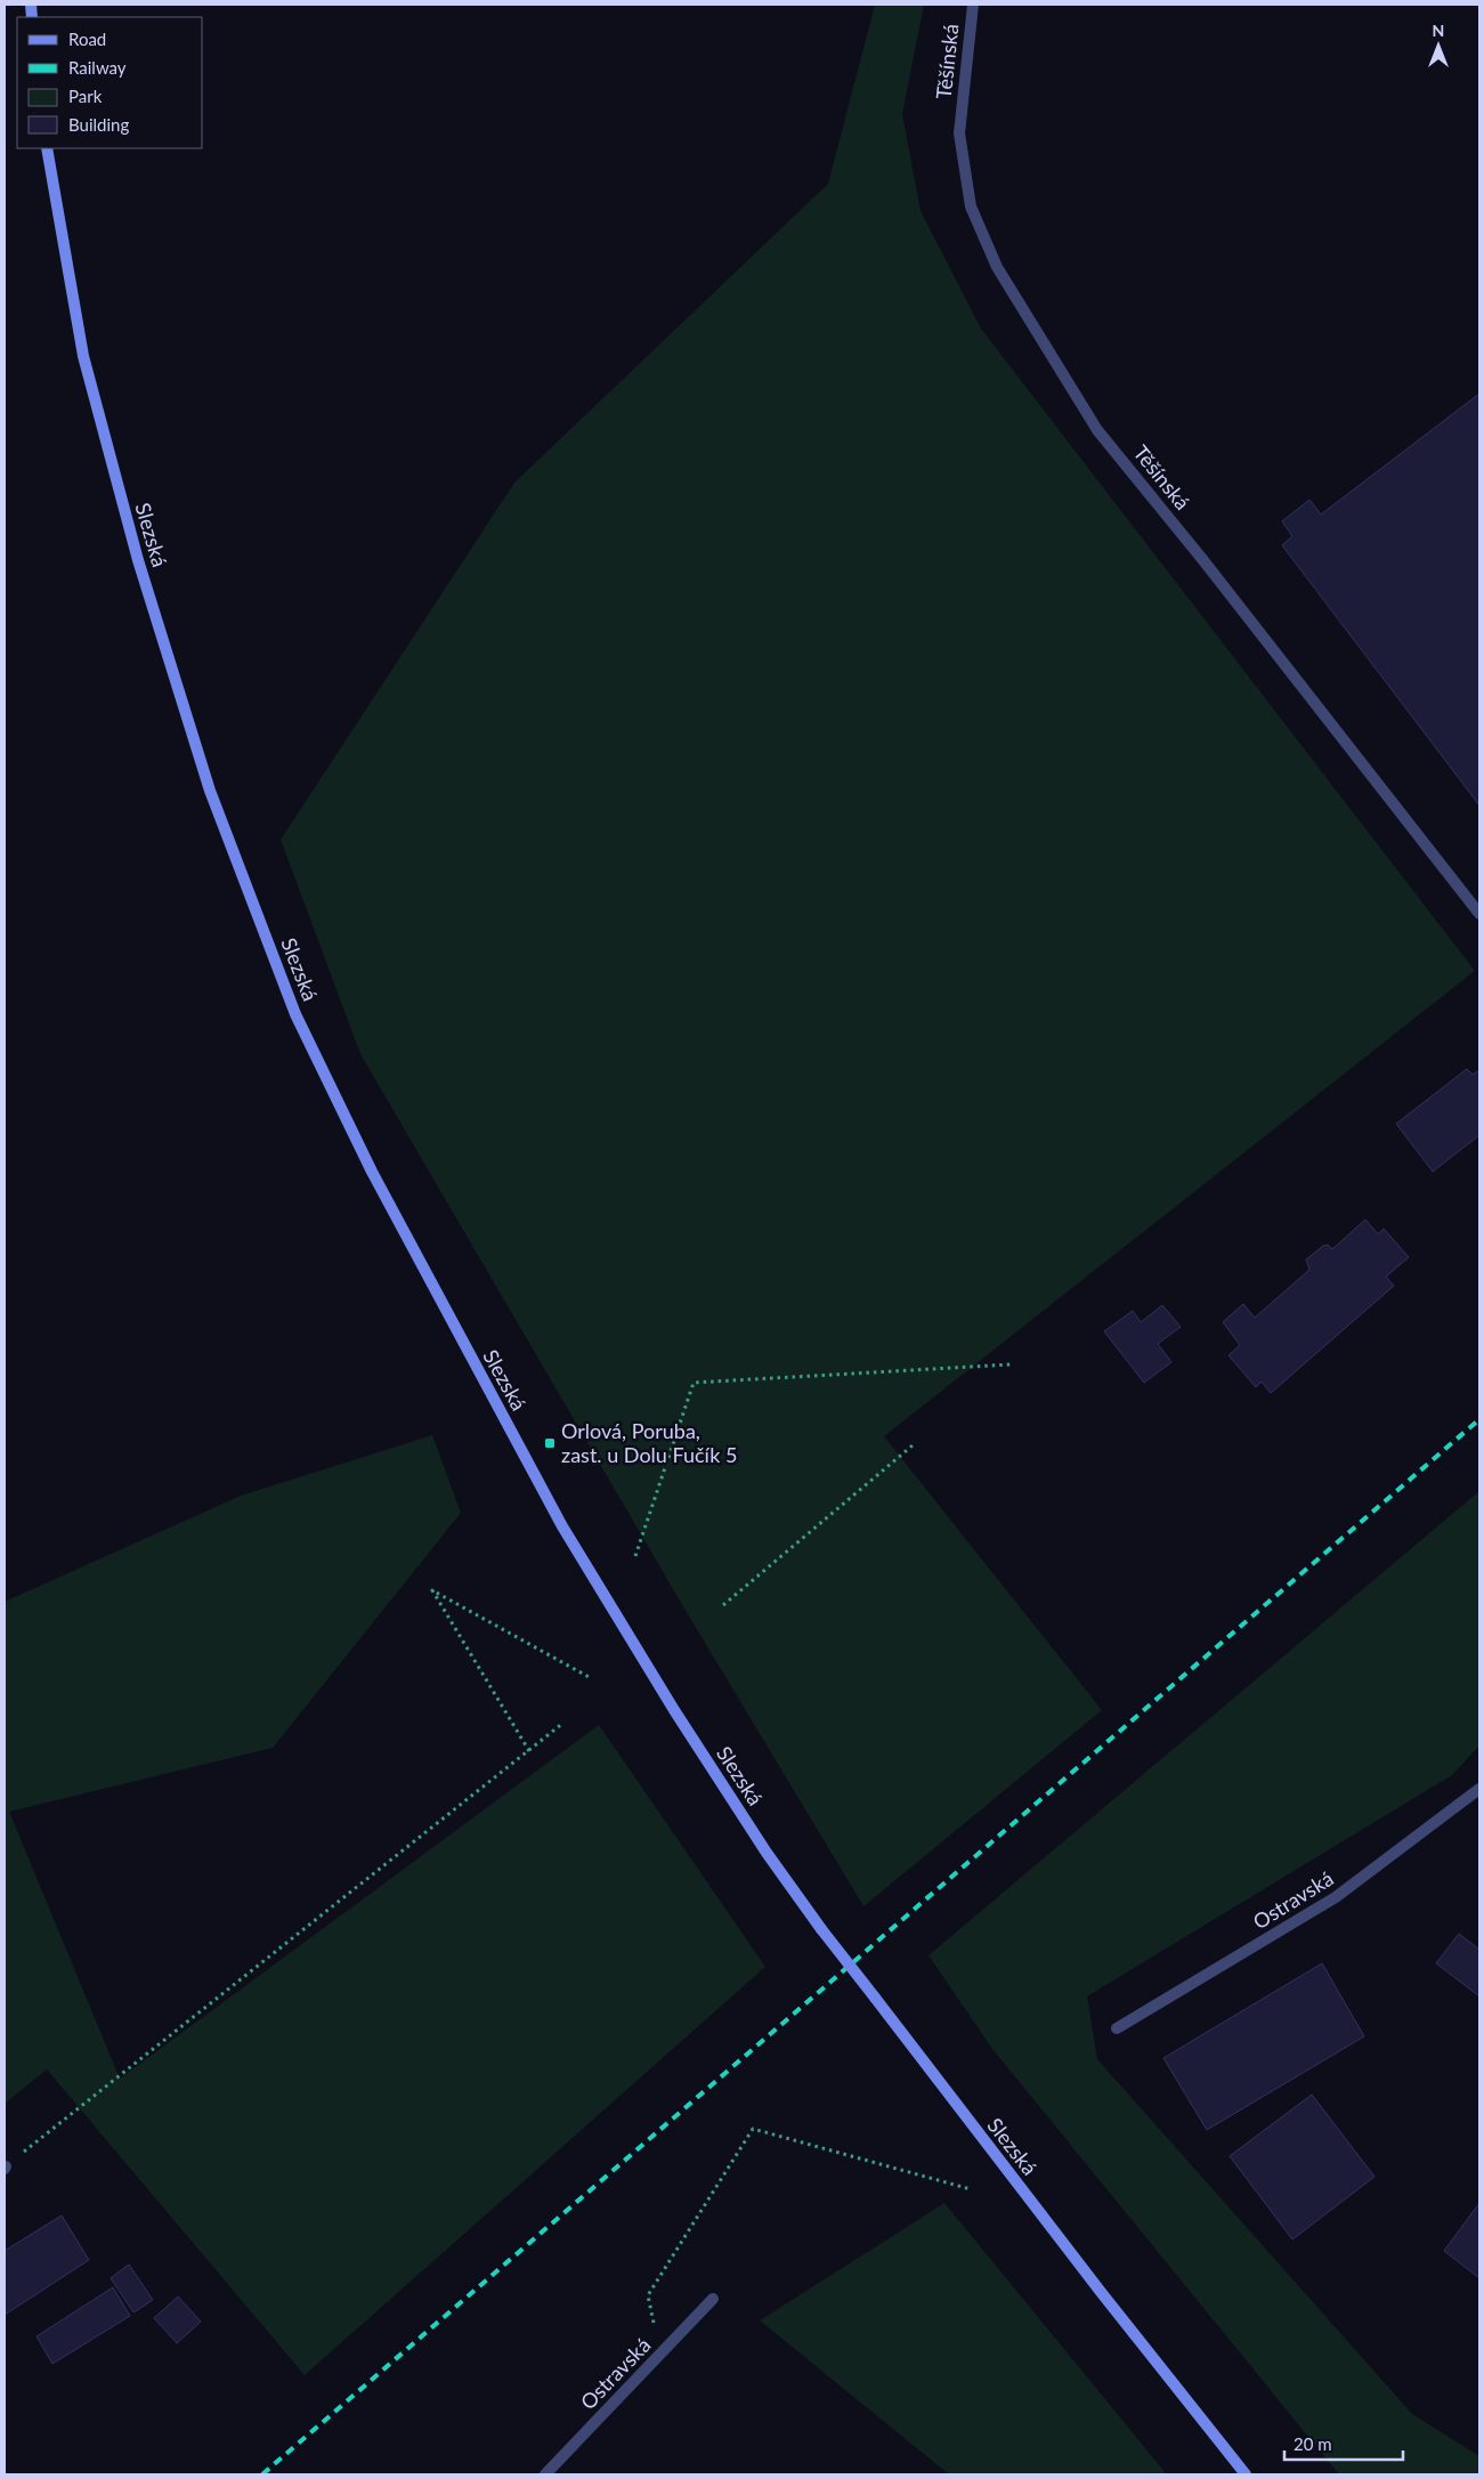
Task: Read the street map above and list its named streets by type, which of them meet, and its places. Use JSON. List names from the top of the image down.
{
  "streets": {
    "main road": ["Slezská"],
    "street": ["Těšínská", "Ostravská"]
  },
  "places": {
    "transit": ["Orlová, Poruba, zast. u Dolu Fučík 5"]
  },
  "legend": [
    "Road",
    "Railway",
    "Park",
    "Building"
  ],
  "scale_bar": "20 m",
  "north": "top"
}
